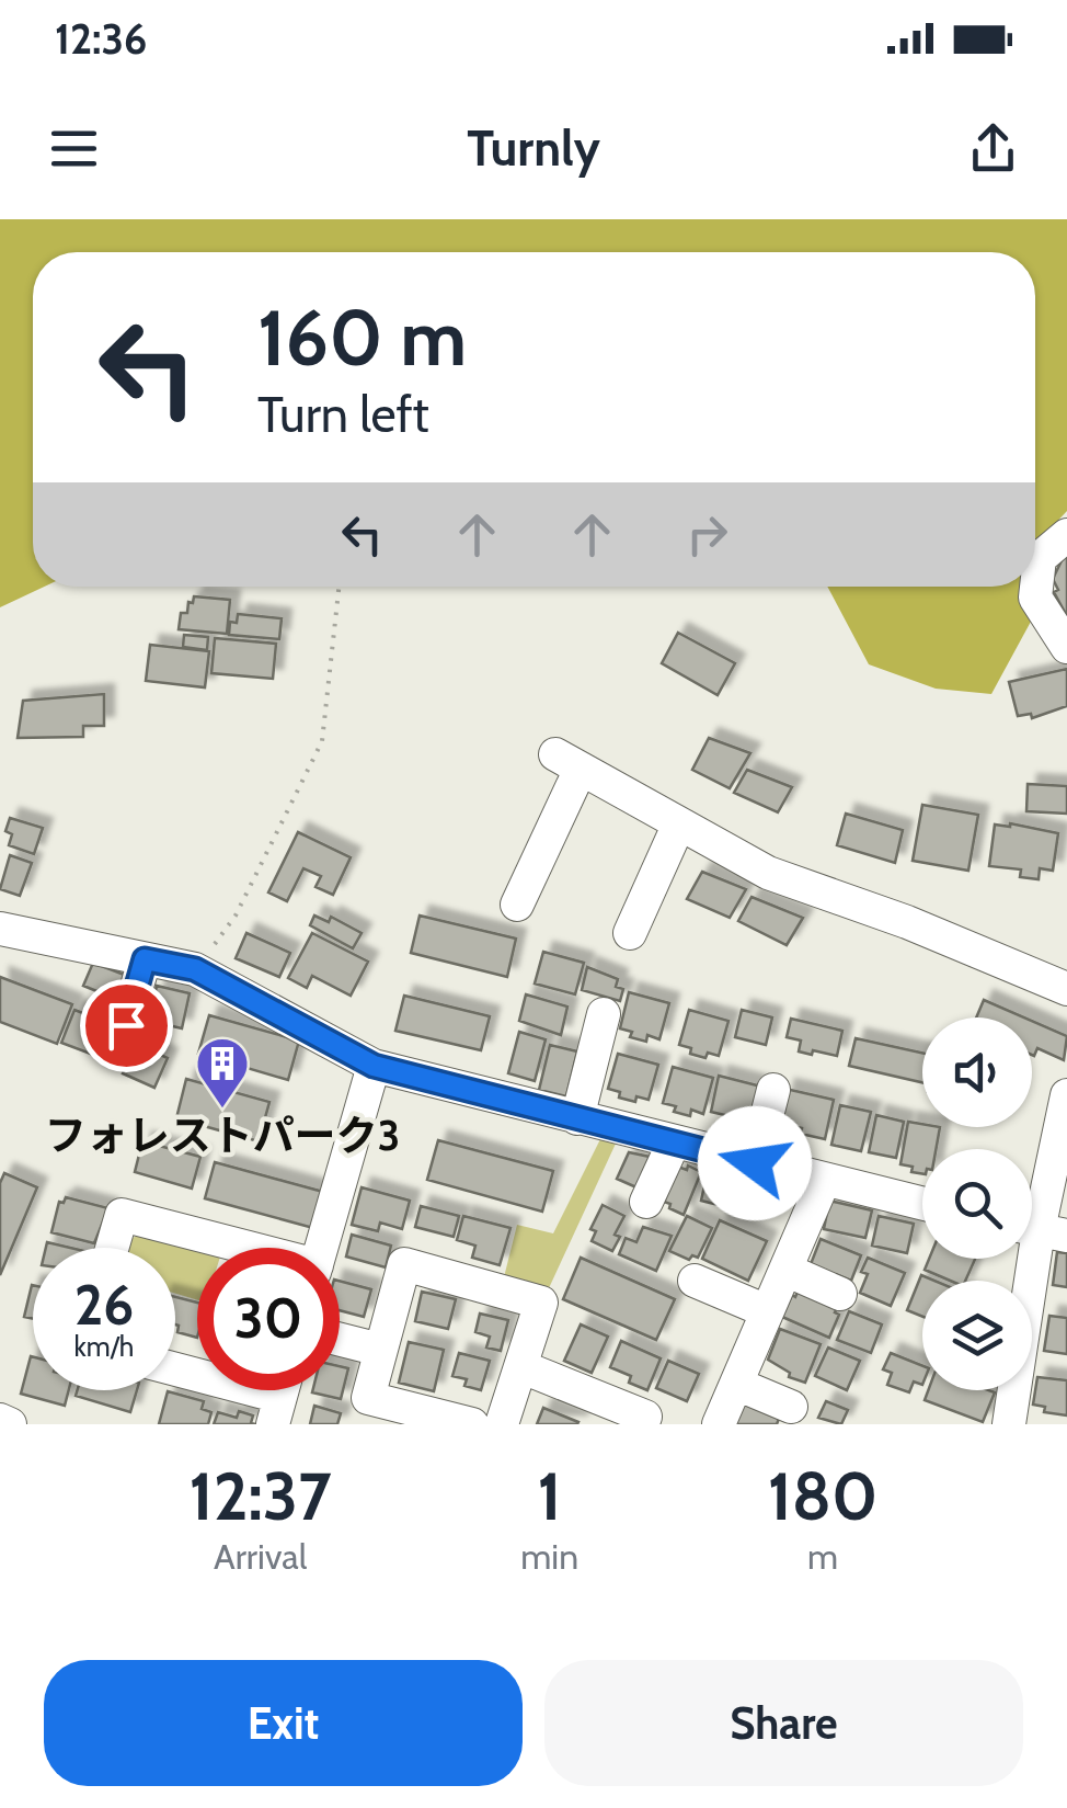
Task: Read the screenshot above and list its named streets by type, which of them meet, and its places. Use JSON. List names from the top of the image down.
{
  "places": {
    "building": ["フォレストパーク3"]
  },
  "page": {
    "status": "12:36",
    "header": "Turnly",
    "turn": ["160 m", "Turn left"],
    "speed": "26 km/h",
    "limit": "30",
    "eta": [
      "12:37",
      "Arrival",
      "1",
      "min",
      "180",
      "m"
    ],
    "buttons": ["Exit", "Share"]
  }
}
